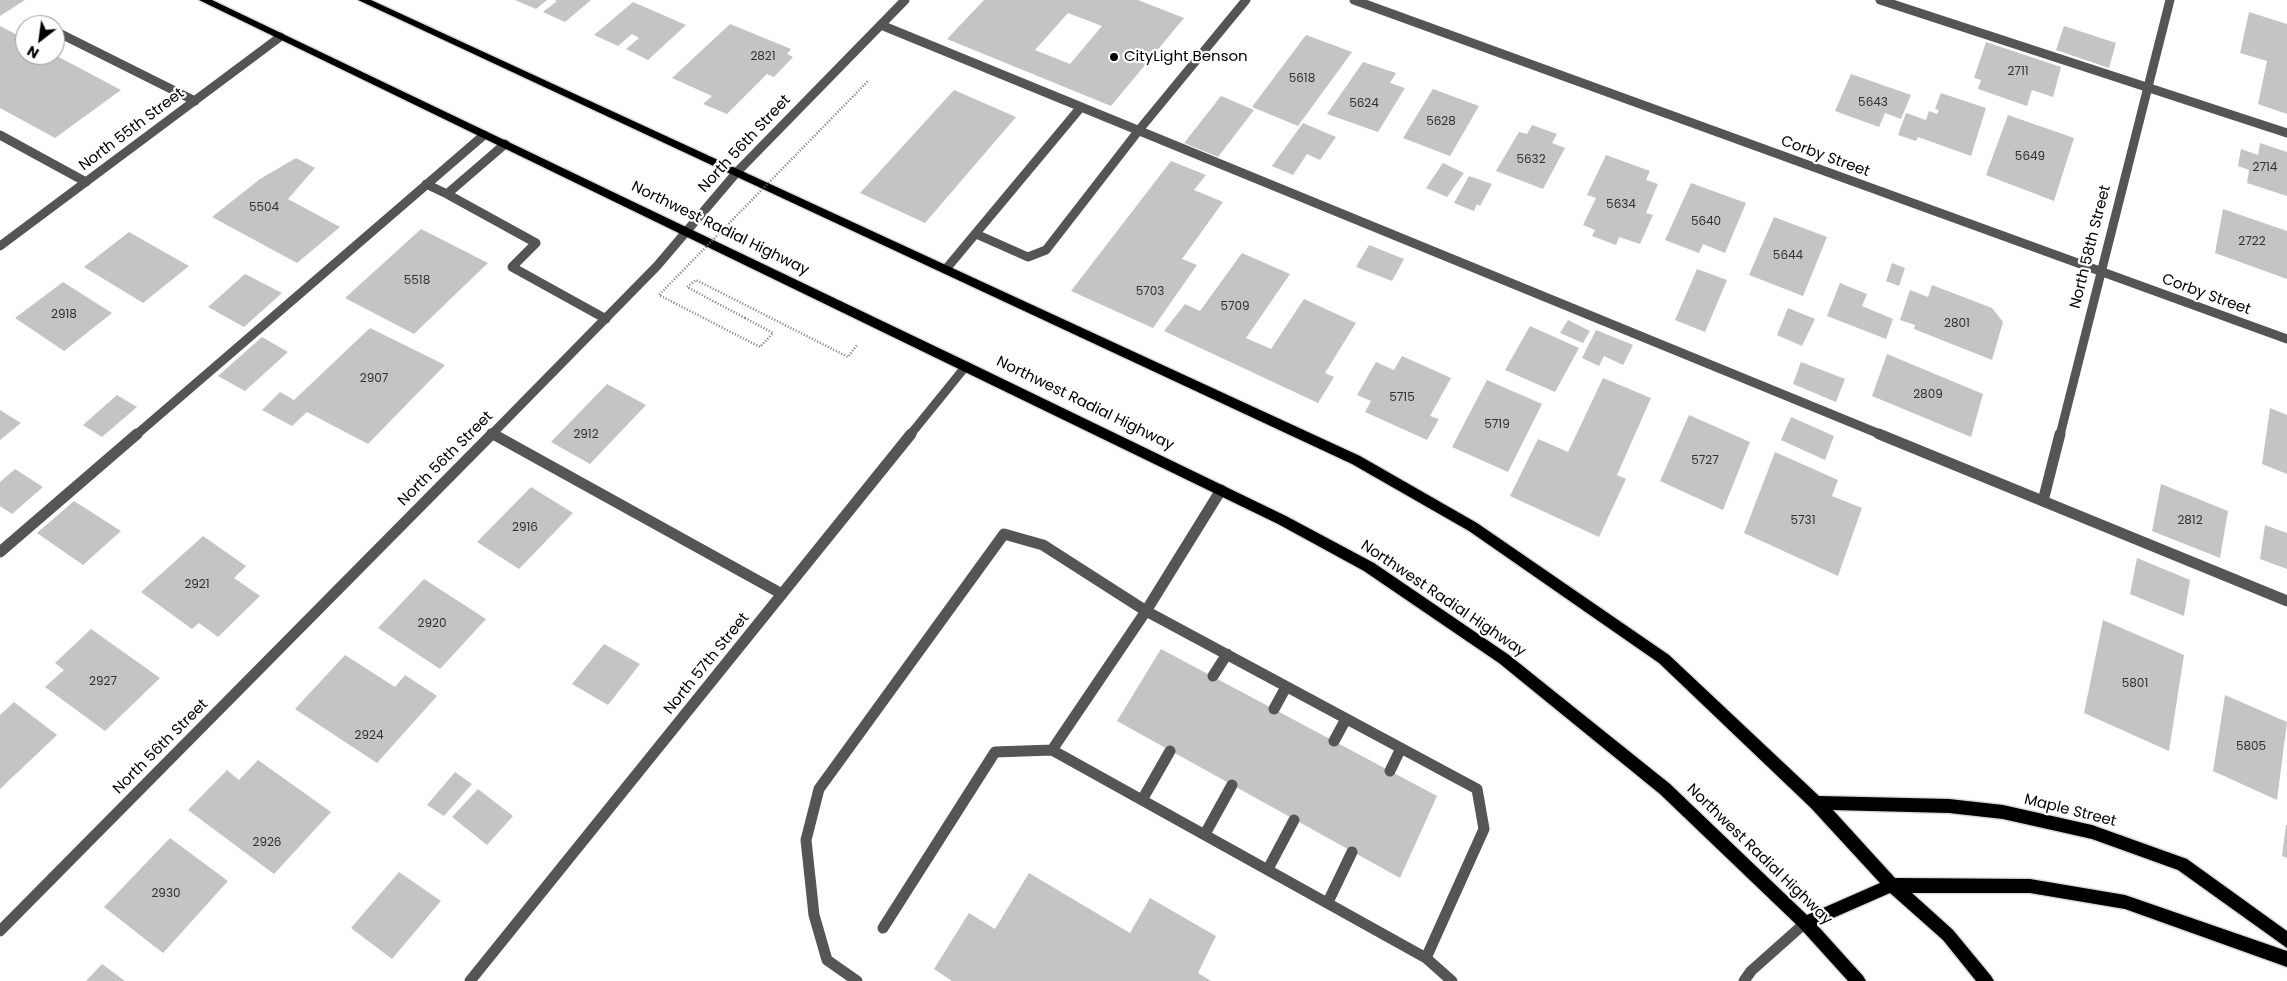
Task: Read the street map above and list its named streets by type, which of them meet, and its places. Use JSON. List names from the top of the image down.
{
  "streets": {
    "main road": ["Northwest Radial Highway", "Maple Street"],
    "street": [
      "North 55th Street",
      "North 56th Street",
      "Corby Street",
      "North 58th Street",
      "North 57th Street"
    ]
  },
  "crossings": [
    ["North 55th Street", "Northwest Radial Highway"],
    ["North 56th Street", "Northwest Radial Highway"],
    ["Corby Street", "North 58th Street"],
    ["Northwest Radial Highway", "North 57th Street"]
  ],
  "places": ["CityLight Benson"],
  "house_numbers": [
    "2821",
    "2711",
    "5618",
    "5643",
    "5624",
    "5628",
    "5649",
    "5632",
    "2714",
    "5634",
    "5504",
    "5640",
    "2722",
    "5644",
    "5518",
    "5703",
    "5709",
    "2918",
    "2801",
    "2907",
    "2809",
    "5715",
    "5719",
    "2912",
    "5727",
    "5731",
    "2812",
    "2916",
    "2921",
    "2920",
    "2927",
    "5801",
    "2924",
    "5805",
    "2926",
    "2930"
  ],
  "north": "bottom left"
}
